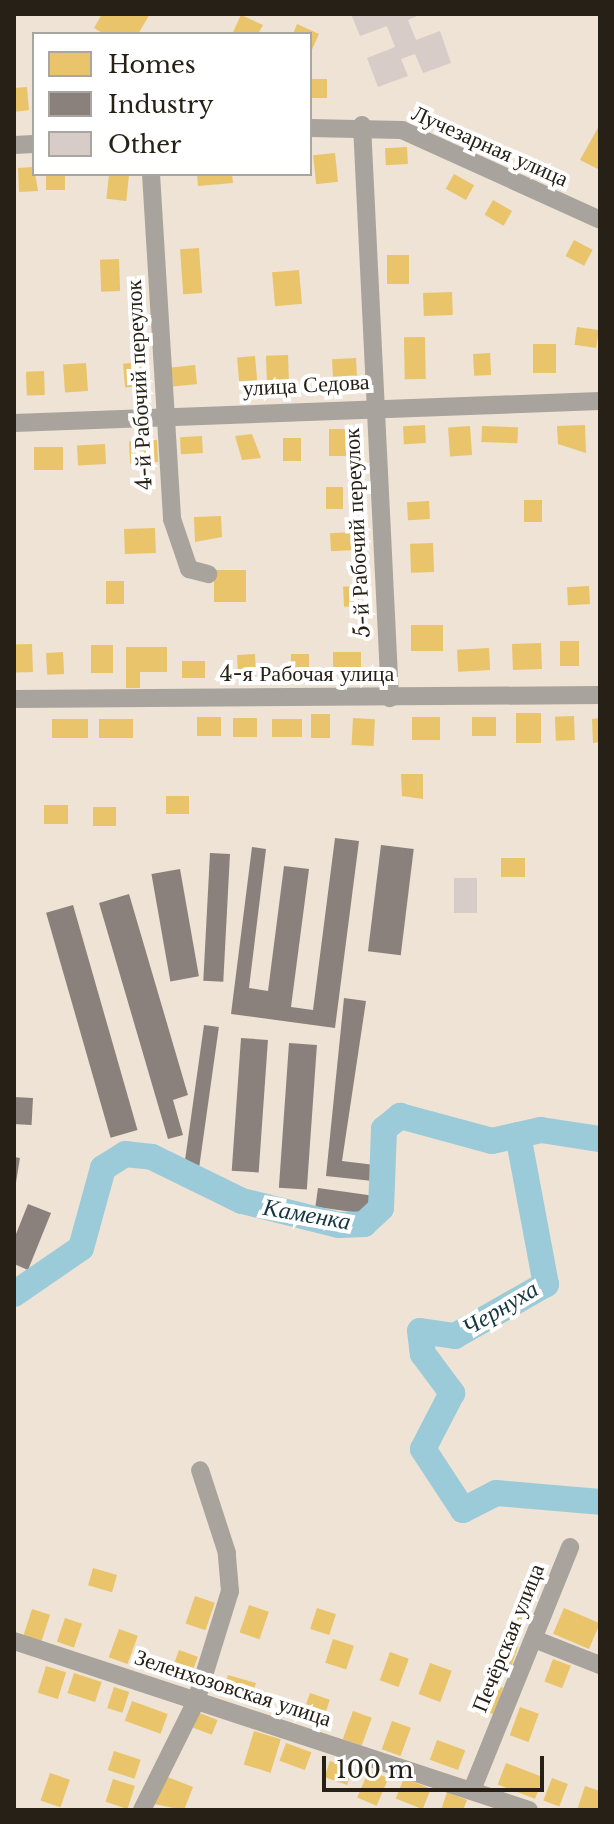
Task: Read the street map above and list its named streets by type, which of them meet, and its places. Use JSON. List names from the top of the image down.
{
  "streets": {
    "street": [
      "Лучезарная улица",
      "4-й Рабочий переулок",
      "улица Седова",
      "5-й Рабочий переулок",
      "4-я Рабочая улица",
      "Печёрская улица",
      "Зеленхозовская улица"
    ]
  },
  "crossings": [
    ["Лучезарная улица", "5-й Рабочий переулок"],
    ["4-й Рабочий переулок", "улица Седова"],
    ["улица Седова", "5-й Рабочий переулок"],
    ["5-й Рабочий переулок", "4-я Рабочая улица"],
    ["Печёрская улица", "Зеленхозовская улица"]
  ],
  "water": ["Каменка", "Чернуха"],
  "legend": ["Homes", "Industry", "Other"],
  "scale_bar": "100 m"
}
